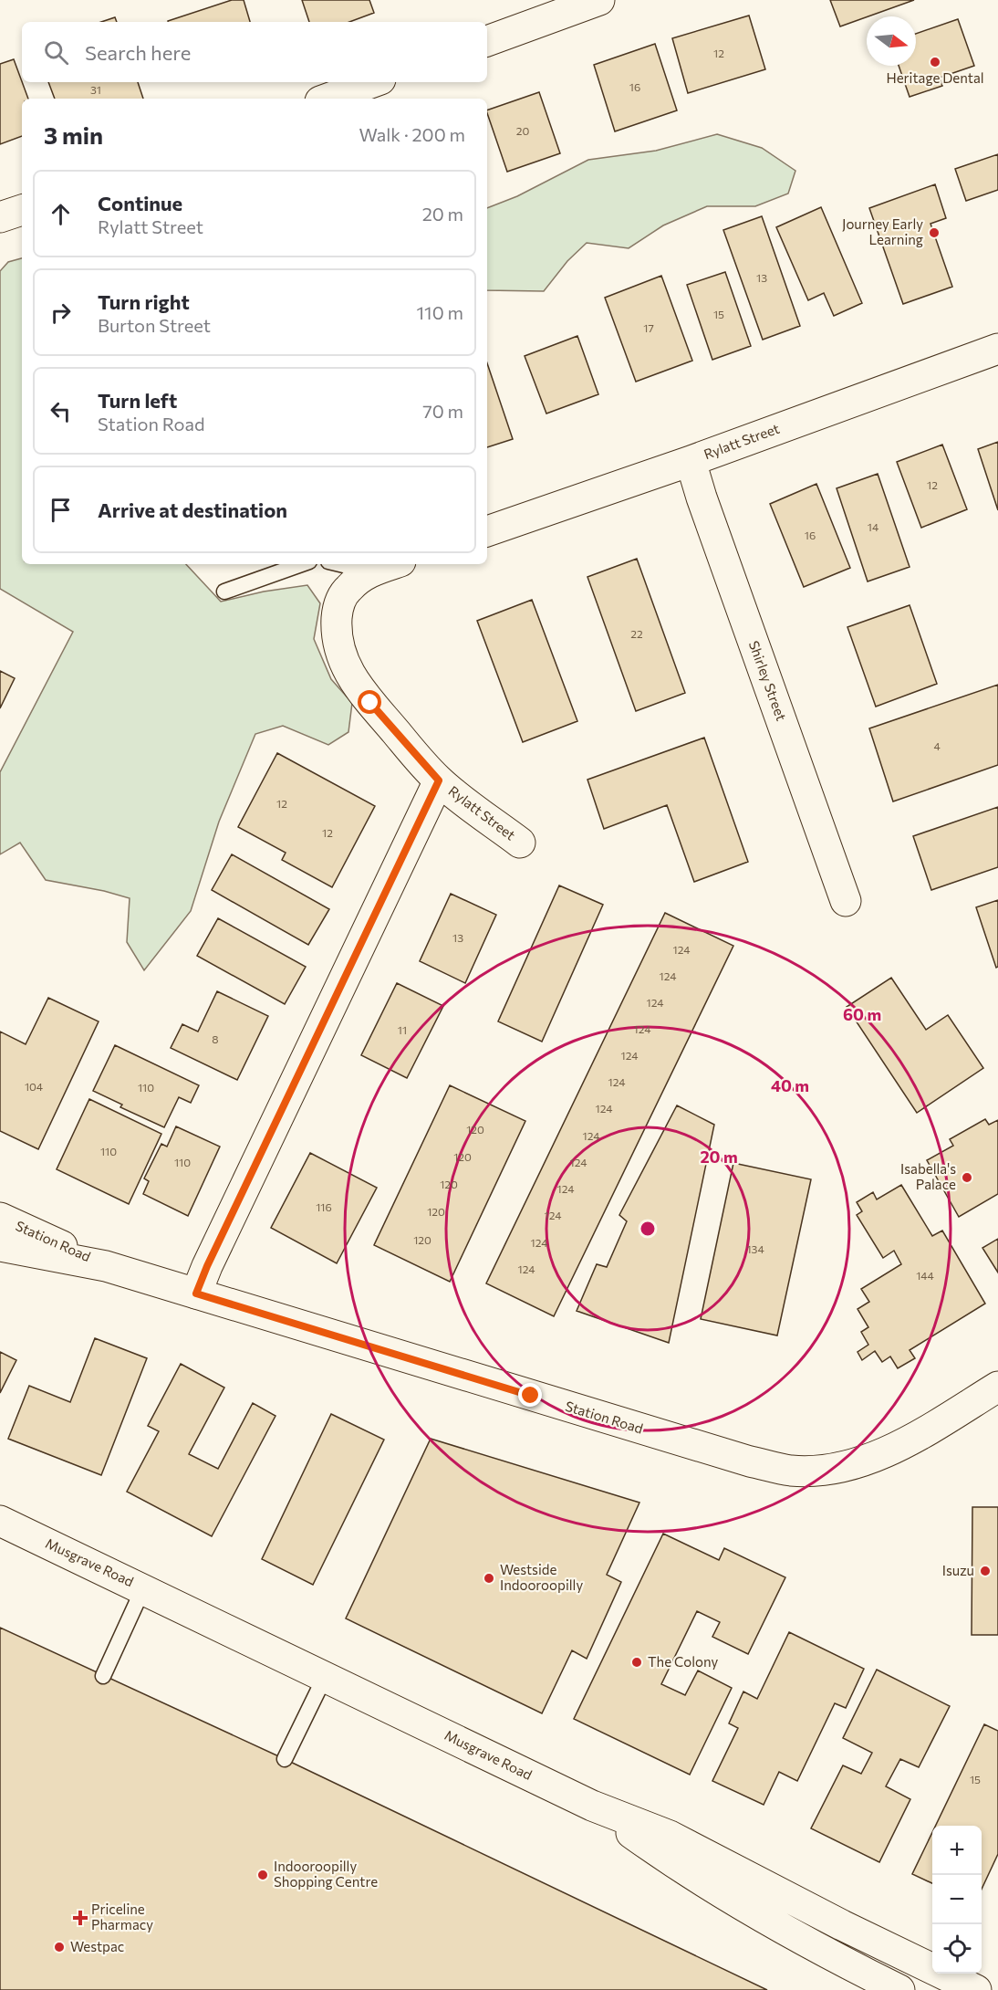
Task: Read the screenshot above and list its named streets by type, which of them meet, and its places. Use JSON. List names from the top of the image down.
{
  "streets": {
    "street": [
      "Rylatt Street",
      "Shirley Street",
      "Station Road",
      "Musgrave Road"
    ]
  },
  "crossings": [
    ["Rylatt Street", "Shirley Street"]
  ],
  "places": {
    "other": [
      "Heritage Dental",
      "Journey Early Learning",
      "Isabella's Palace",
      "Isuzu",
      "Westside Indooroopilly",
      "The Colony",
      "Indooroopilly Shopping Centre",
      "Westpac"
    ],
    "health": ["Priceline Pharmacy"]
  },
  "house_numbers": [
    "12",
    "16",
    "31",
    "20",
    "13",
    "15",
    "17",
    "12",
    "14",
    "16",
    "22",
    "4",
    "12",
    "12",
    "13",
    "124",
    "124",
    "124",
    "124",
    "11",
    "8",
    "124",
    "124",
    "104",
    "110",
    "124",
    "120",
    "124",
    "110",
    "120",
    "110",
    "124",
    "120",
    "124",
    "116",
    "120",
    "124",
    "120",
    "124",
    "134",
    "124",
    "144",
    "15"
  ],
  "north": "right",
  "page": {
    "search": "Search here",
    "heading": ["3 min", "Walk · 200 m"],
    "list": [
      ["Continue", "Rylatt Street", "20 m"],
      ["Turn right", "Burton Street", "110 m"],
      ["Turn left", "Station Road", "70 m"],
      "Arrive at destination"
    ],
    "map_buttons": ["+", "−"]
  },
  "rings": ["60 m", "40 m", "20 m"]
}
